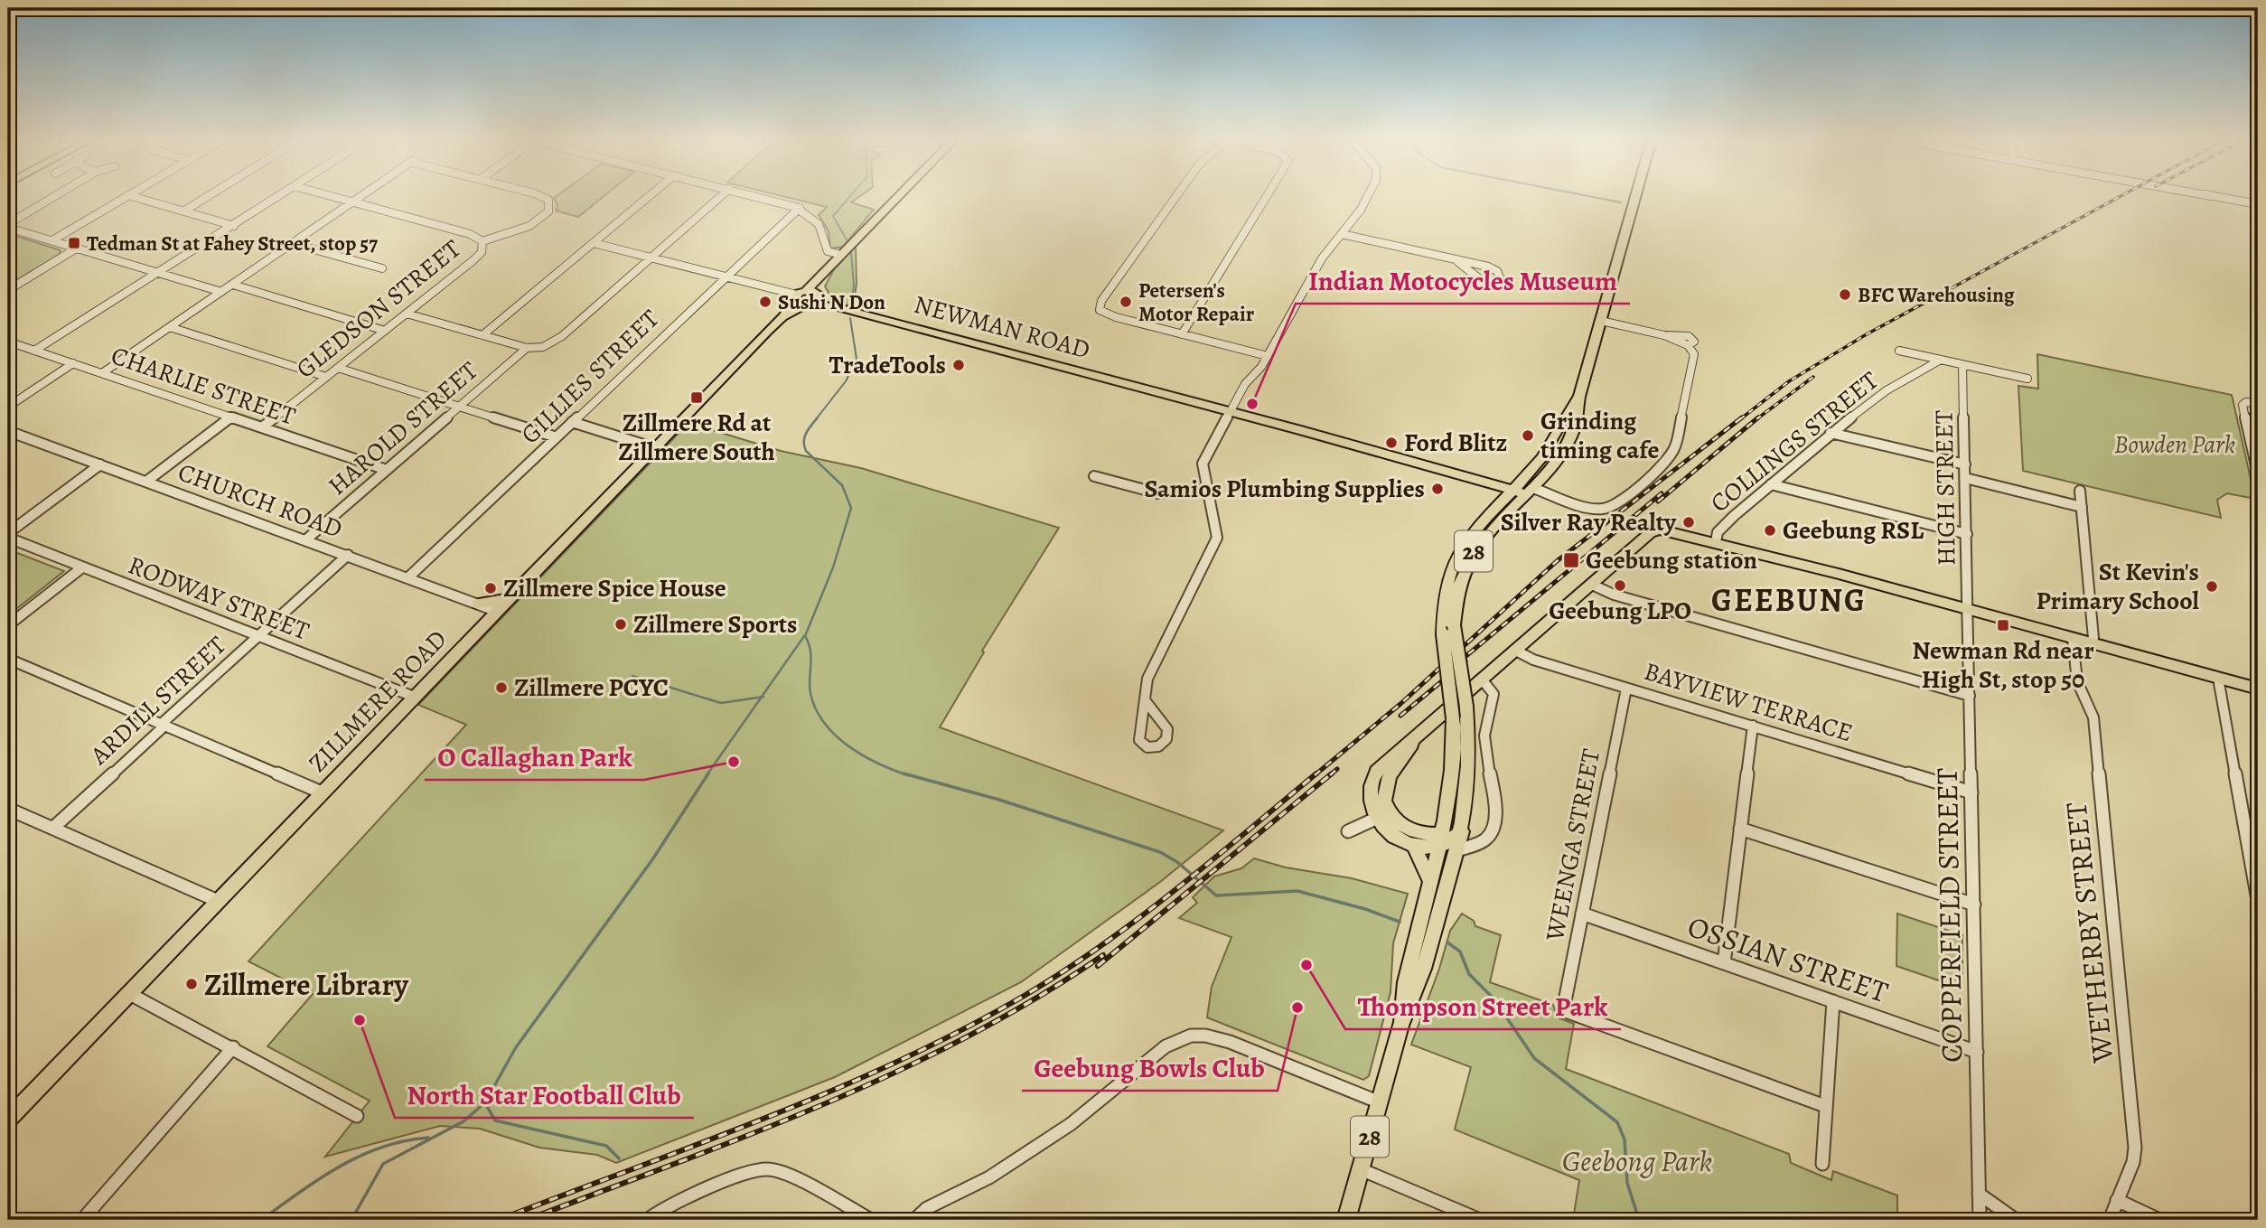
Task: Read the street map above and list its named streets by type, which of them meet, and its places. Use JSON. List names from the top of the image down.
{
  "streets": {
    "main road": ["NEWMAN ROAD", "28", "ZILLMERE ROAD"],
    "street": [
      "GLEDSON STREET",
      "GILLIES STREET",
      "CHARLIE STREET",
      "HAROLD STREET",
      "COLLINGS STREET",
      "HIGH STREET",
      "CHURCH ROAD",
      "RODWAY STREET",
      "ARDILL STREET",
      "BAYVIEW TERRACE",
      "WEENGA STREET",
      "COPPERFIELD STREET",
      "WETHERBY STREET",
      "OSSIAN STREET"
    ]
  },
  "crossings": [
    ["GLEDSON STREET", "CHARLIE STREET"],
    ["NEWMAN ROAD", "28"],
    ["NEWMAN ROAD", "ZILLMERE ROAD"],
    ["GILLIES STREET", "CHURCH ROAD"],
    ["CHARLIE STREET", "HAROLD STREET"],
    ["HAROLD STREET", "CHURCH ROAD"],
    ["HIGH STREET", "COPPERFIELD STREET"],
    ["CHURCH ROAD", "ARDILL STREET"],
    ["CHURCH ROAD", "ZILLMERE ROAD"],
    ["RODWAY STREET", "ARDILL STREET"],
    ["RODWAY STREET", "ZILLMERE ROAD"],
    ["BAYVIEW TERRACE", "WEENGA STREET"],
    ["BAYVIEW TERRACE", "COPPERFIELD STREET"],
    ["WEENGA STREET", "OSSIAN STREET"],
    ["COPPERFIELD STREET", "OSSIAN STREET"]
  ],
  "districts": ["GEEBUNG"],
  "parks": ["Bowden Park", "Geebong Park"],
  "places": {
    "transit": [
      "Tedman St at Fahey Street, stop 57",
      "Zillmere Rd at Zillmere South",
      "Geebung station",
      "Newman Rd near High St, stop 50"
    ],
    "other": [
      "BFC Warehousing",
      "Sushi N Don",
      "Petersen's Motor Repair",
      "TradeTools",
      "Indian Motocycles Museum",
      "Grinding timing cafe",
      "Ford Blitz",
      "Samios Plumbing Supplies",
      "Silver Ray Realty",
      "Geebung RSL",
      "Geebung LPO",
      "St Kevin's Primary School",
      "Zillmere Spice House",
      "Zillmere Sports",
      "Zillmere PCYC",
      "O Callaghan Park",
      "Thompson Street Park",
      "Zillmere Library",
      "Geebung Bowls Club",
      "North Star Football Club"
    ]
  }
}
